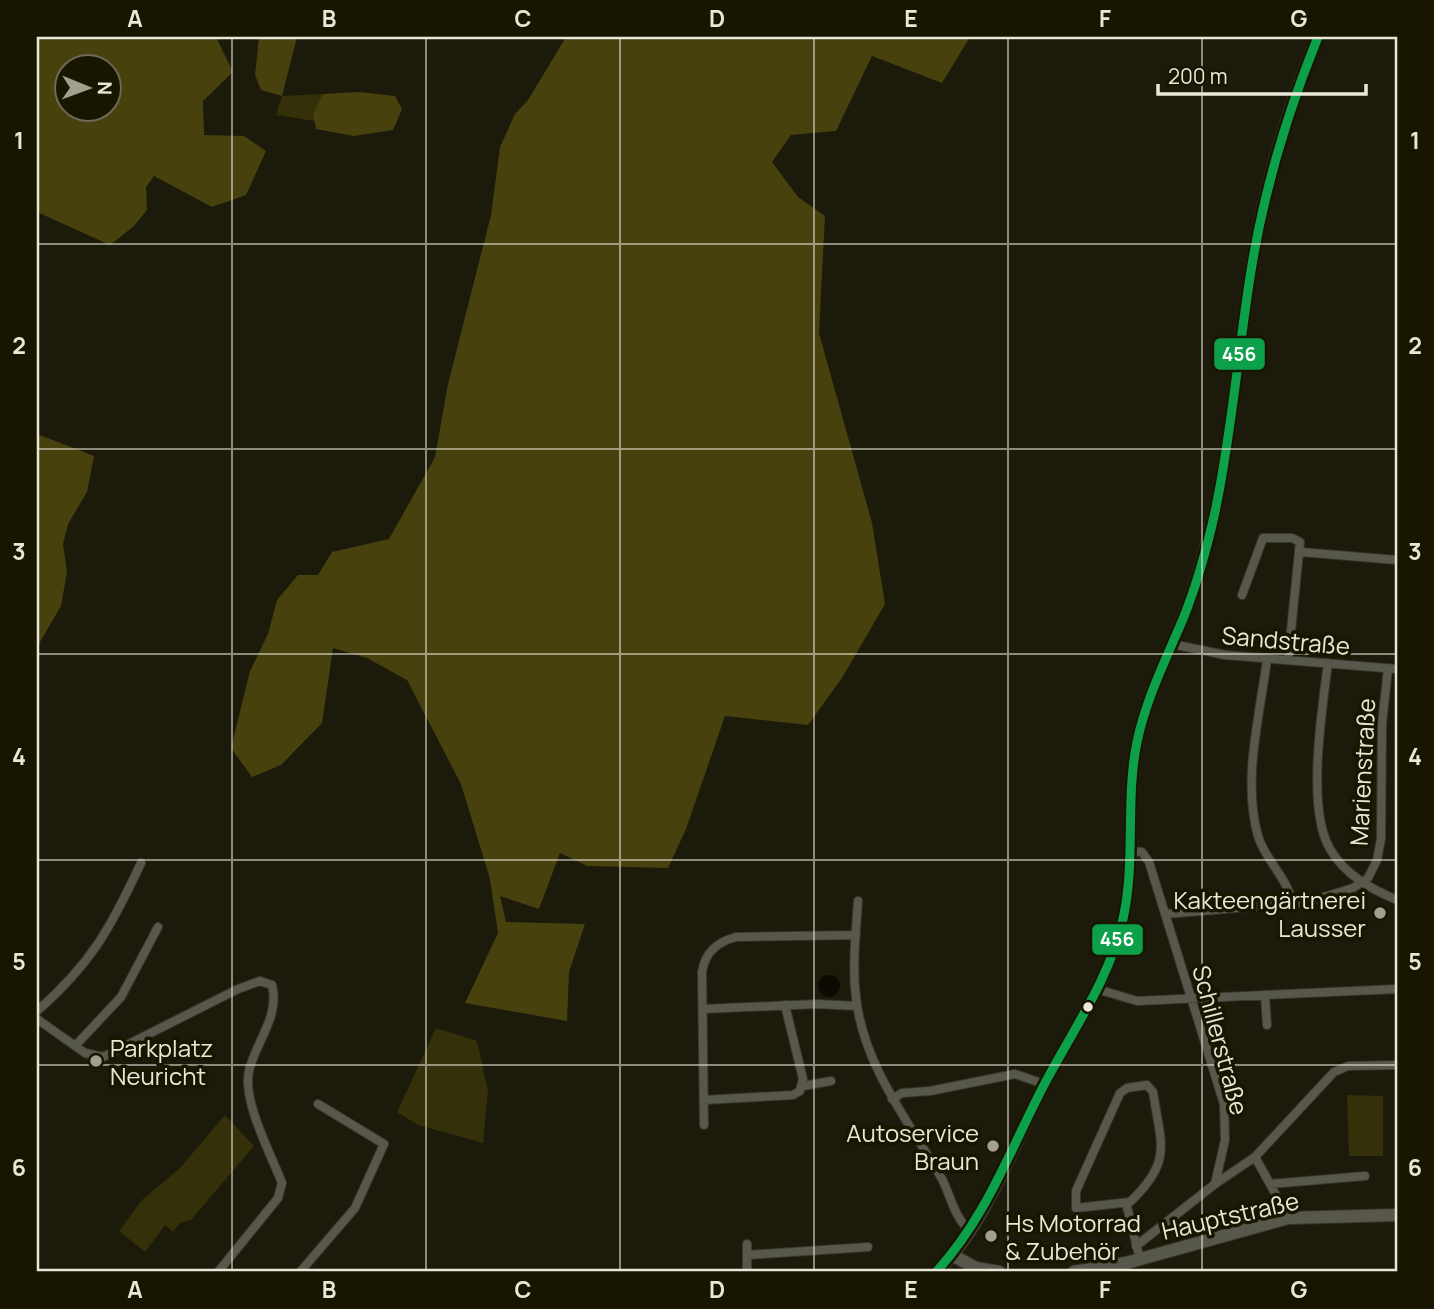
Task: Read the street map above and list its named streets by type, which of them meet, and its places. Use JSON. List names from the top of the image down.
{
  "streets": {
    "main road": ["Hauptstraße"],
    "street": ["Sandstraße", "Marienstraße", "Schillerstraße"]
  },
  "crossings": [
    ["Sandstraße", "Marienstraße"]
  ],
  "places": [
    "Kakteengärtnerei Lausser",
    "Parkplatz Neuricht",
    "Autoservice Braun",
    "Hs Motorrad & Zubehör"
  ],
  "lines": ["transit line 456"],
  "scale_bar": "200 m",
  "north": "right",
  "grid": {
    "columns": [
      "A",
      "B",
      "C",
      "D",
      "E",
      "F",
      "G"
    ],
    "rows": [
      "1",
      "2",
      "3",
      "4",
      "5",
      "6"
    ]
  }
}
